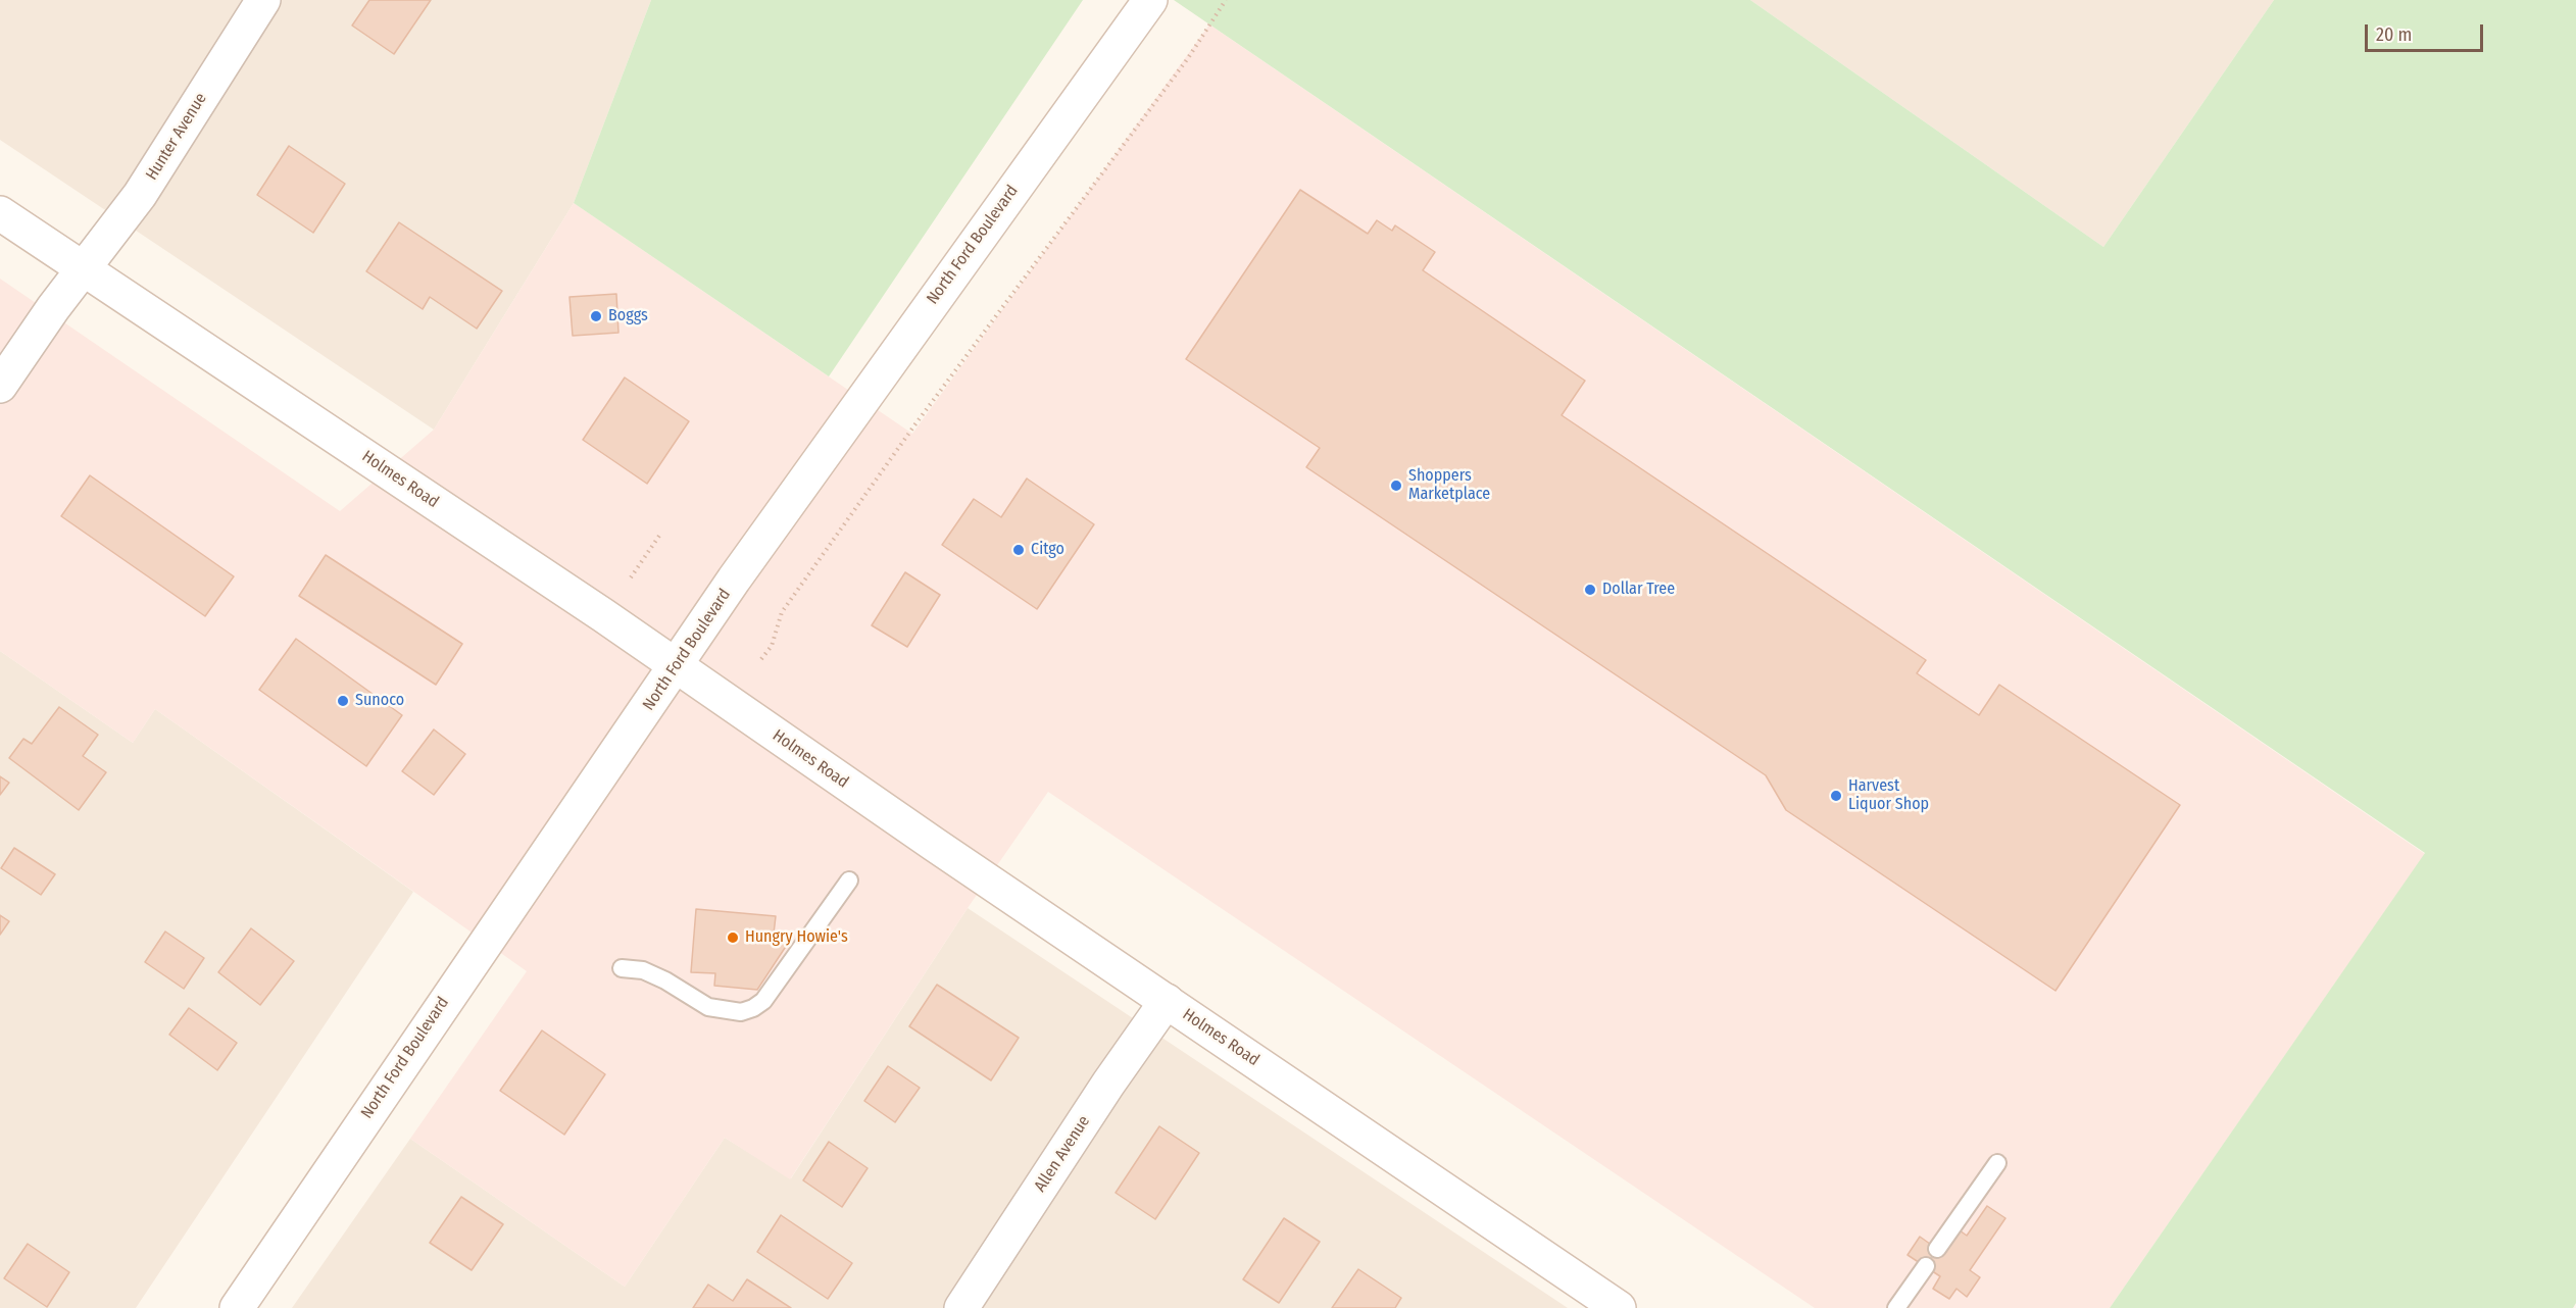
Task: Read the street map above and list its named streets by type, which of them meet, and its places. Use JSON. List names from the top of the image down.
{
  "streets": {
    "main road": [
      "Hunter Avenue",
      "North Ford Boulevard",
      "Holmes Road",
      "Allen Avenue"
    ]
  },
  "crossings": [
    ["Hunter Avenue", "Holmes Road"],
    ["North Ford Boulevard", "Holmes Road"],
    ["Holmes Road", "Allen Avenue"]
  ],
  "places": [
    "Boggs",
    "Shoppers Marketplace",
    "Citgo",
    "Dollar Tree",
    "Sunoco",
    "Harvest Liquor Shop",
    "Hungry Howie's"
  ],
  "scale_bar": "20 m"
}
